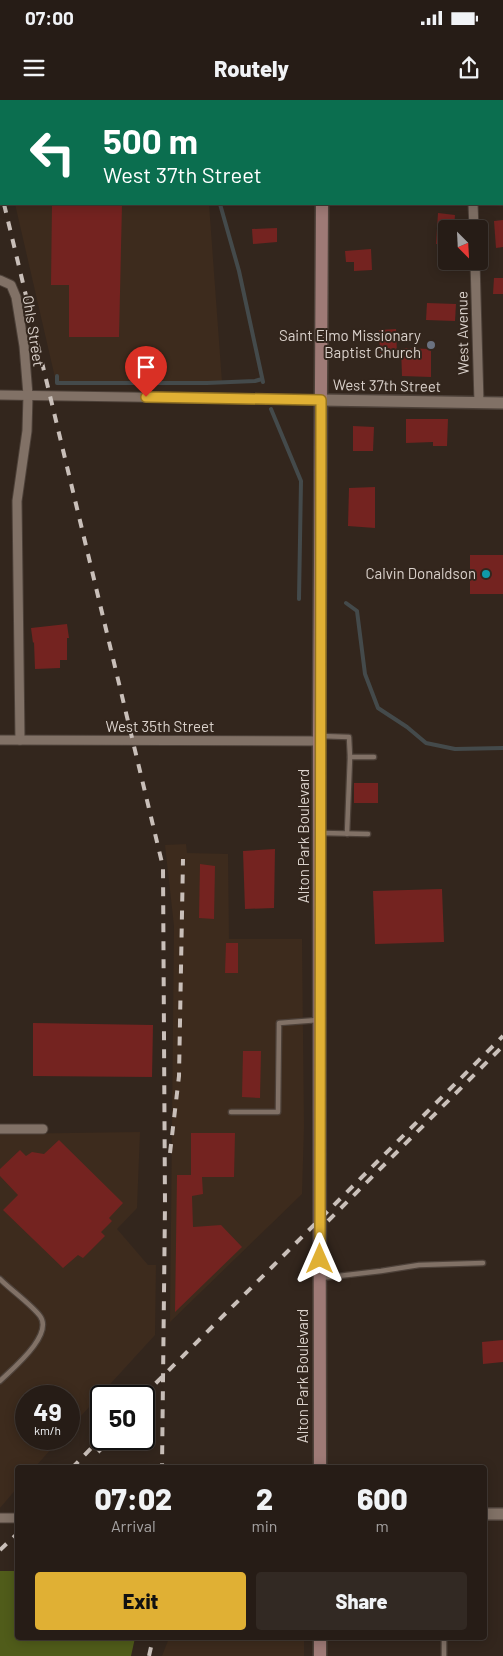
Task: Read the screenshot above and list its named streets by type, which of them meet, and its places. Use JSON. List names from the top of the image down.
{
  "streets": {
    "main road": ["Alton Park Boulevard"],
    "street": [
      "Ohls Street",
      "West Avenue",
      "West 37th Street",
      "West 35th Street"
    ]
  },
  "crossings": [
    ["Ohls Street", "West 37th Street"],
    ["Ohls Street", "West 35th Street"],
    ["West Avenue", "West 37th Street"],
    ["West 37th Street", "Alton Park Boulevard"],
    ["West 35th Street", "Alton Park Boulevard"]
  ],
  "places": ["Saint Elmo Missionary Baptist Church", "Calvin Donaldson"],
  "north": "bottom right",
  "page": {
    "status": "07:00",
    "header": "Routely",
    "turn": ["500 m", "West 37th Street"],
    "speed": "49 km/h",
    "limit": "50",
    "eta": [
      "07:02",
      "Arrival",
      "2",
      "min",
      "600",
      "m"
    ],
    "buttons": ["Exit", "Share"]
  }
}
